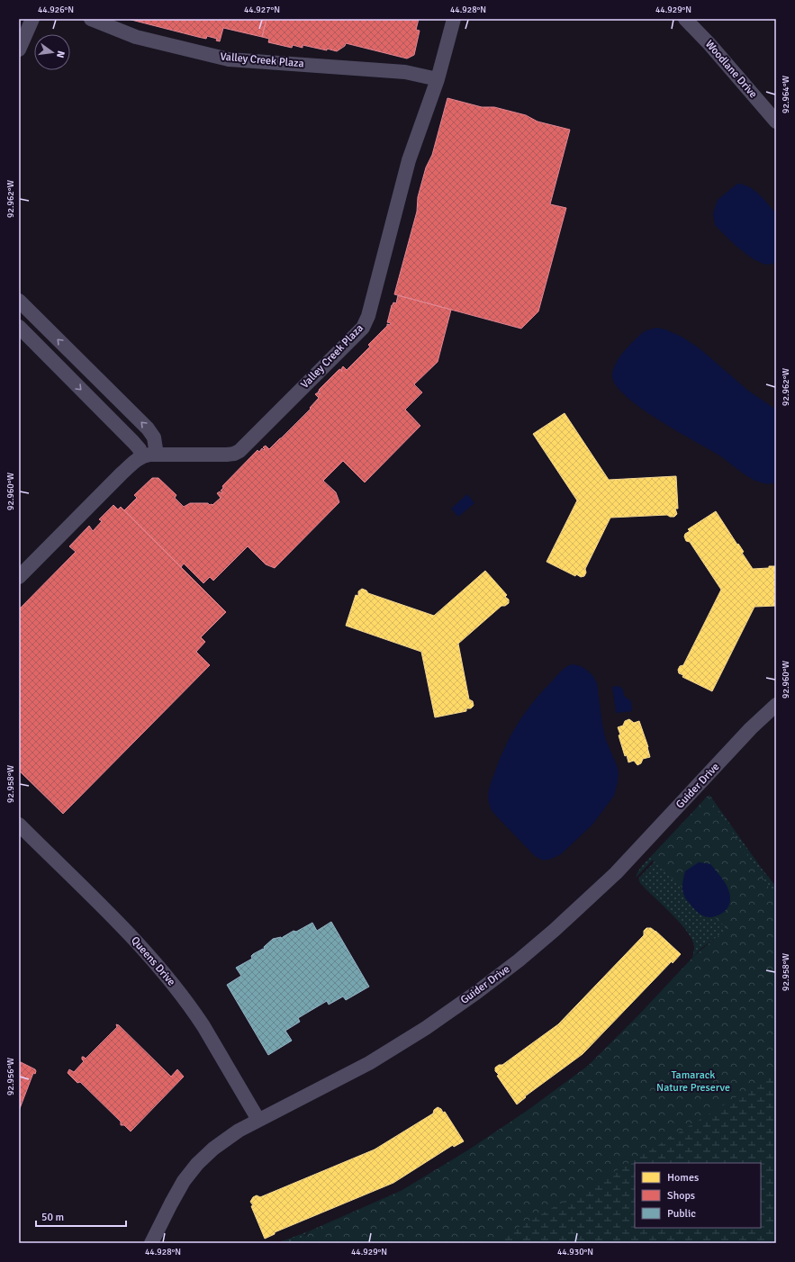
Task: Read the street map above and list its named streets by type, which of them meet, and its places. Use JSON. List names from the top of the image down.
{
  "streets": {
    "street": [
      "Valley Creek Plaza",
      "Woodlane Drive",
      "Guider Drive",
      "Queens Drive"
    ]
  },
  "crossings": [
    ["Guider Drive", "Queens Drive"]
  ],
  "parks": ["Tamarack Nature Preserve"],
  "legend": ["Homes", "Shops", "Public"],
  "scale_bar": "50 m",
  "north": "right",
  "coordinates": [
    "44.926°N",
    "44.927°N",
    "44.928°N",
    "44.929°N",
    "92.964°W",
    "92.962°W",
    "92.960°W",
    "92.958°W",
    "92.956°W",
    "44.930°N"
  ]
}
